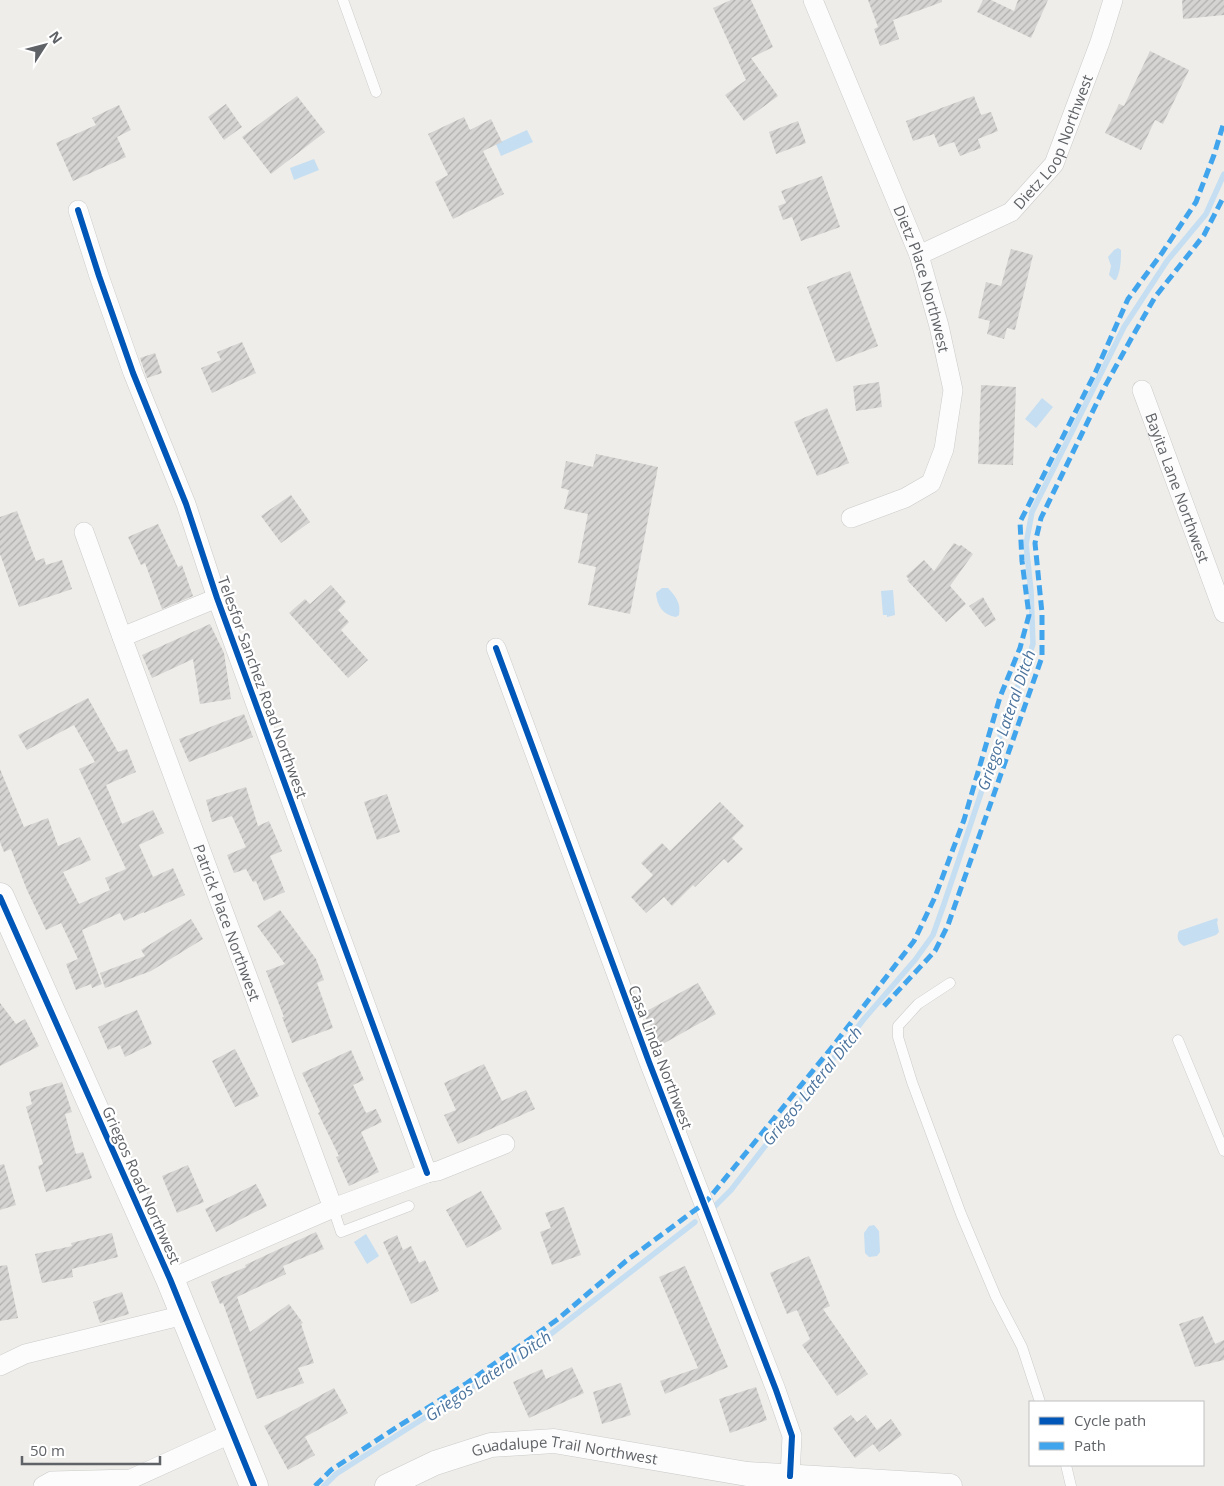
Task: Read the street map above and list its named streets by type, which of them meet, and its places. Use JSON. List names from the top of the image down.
{
  "streets": {
    "main road": ["Griegos Road Northwest"],
    "street": [
      "Dietz Loop Northwest",
      "Dietz Place Northwest",
      "Bayita Lane Northwest",
      "Telesfor Sanchez Road Northwest",
      "Patrick Place Northwest",
      "Casa Linda Northwest",
      "Guadalupe Trail Northwest"
    ]
  },
  "crossings": [
    ["Dietz Loop Northwest", "Dietz Place Northwest"],
    ["Casa Linda Northwest", "Guadalupe Trail Northwest"]
  ],
  "water": ["Griegos Lateral Ditch"],
  "legend": ["Cycle path", "Path"],
  "scale_bar": "50 m",
  "north": "top right"
}
